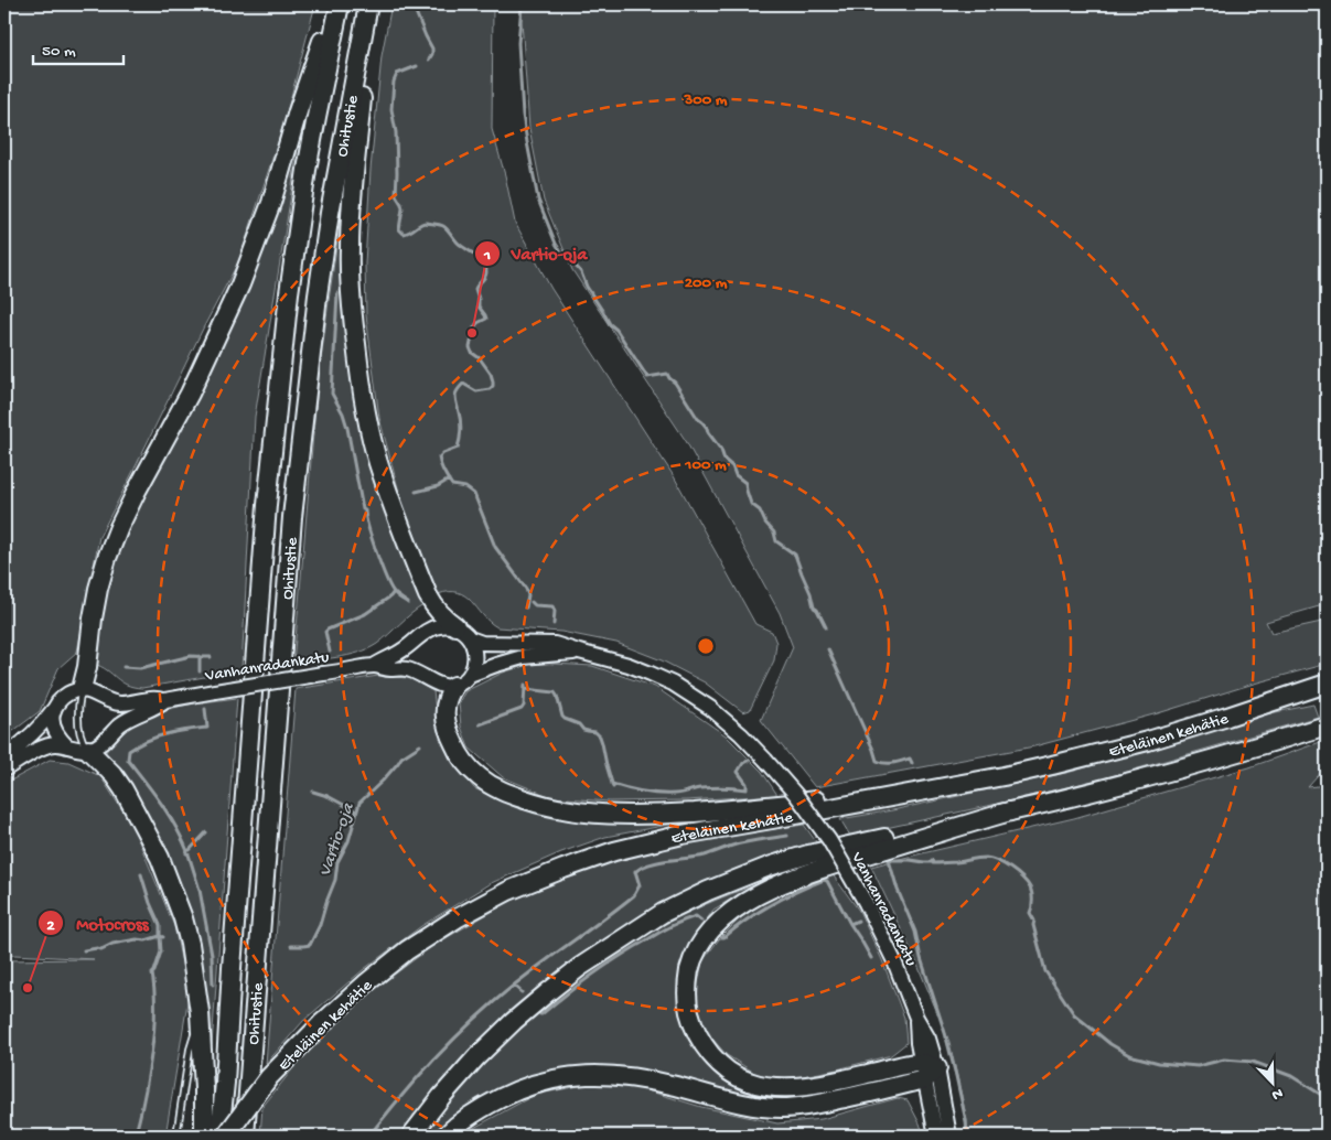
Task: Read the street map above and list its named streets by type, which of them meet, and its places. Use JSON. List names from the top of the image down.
{
  "streets": {
    "highway": ["Ohitustie", "Eteläinen kehätie"],
    "street": ["Vanhanradankatu"]
  },
  "water": ["Vartio-oja"],
  "places": ["Vartio-oja", "Motocross"],
  "scale_bar": "50 m",
  "north": "bottom right",
  "rings": ["300 m", "200 m", "100 m"]
}
